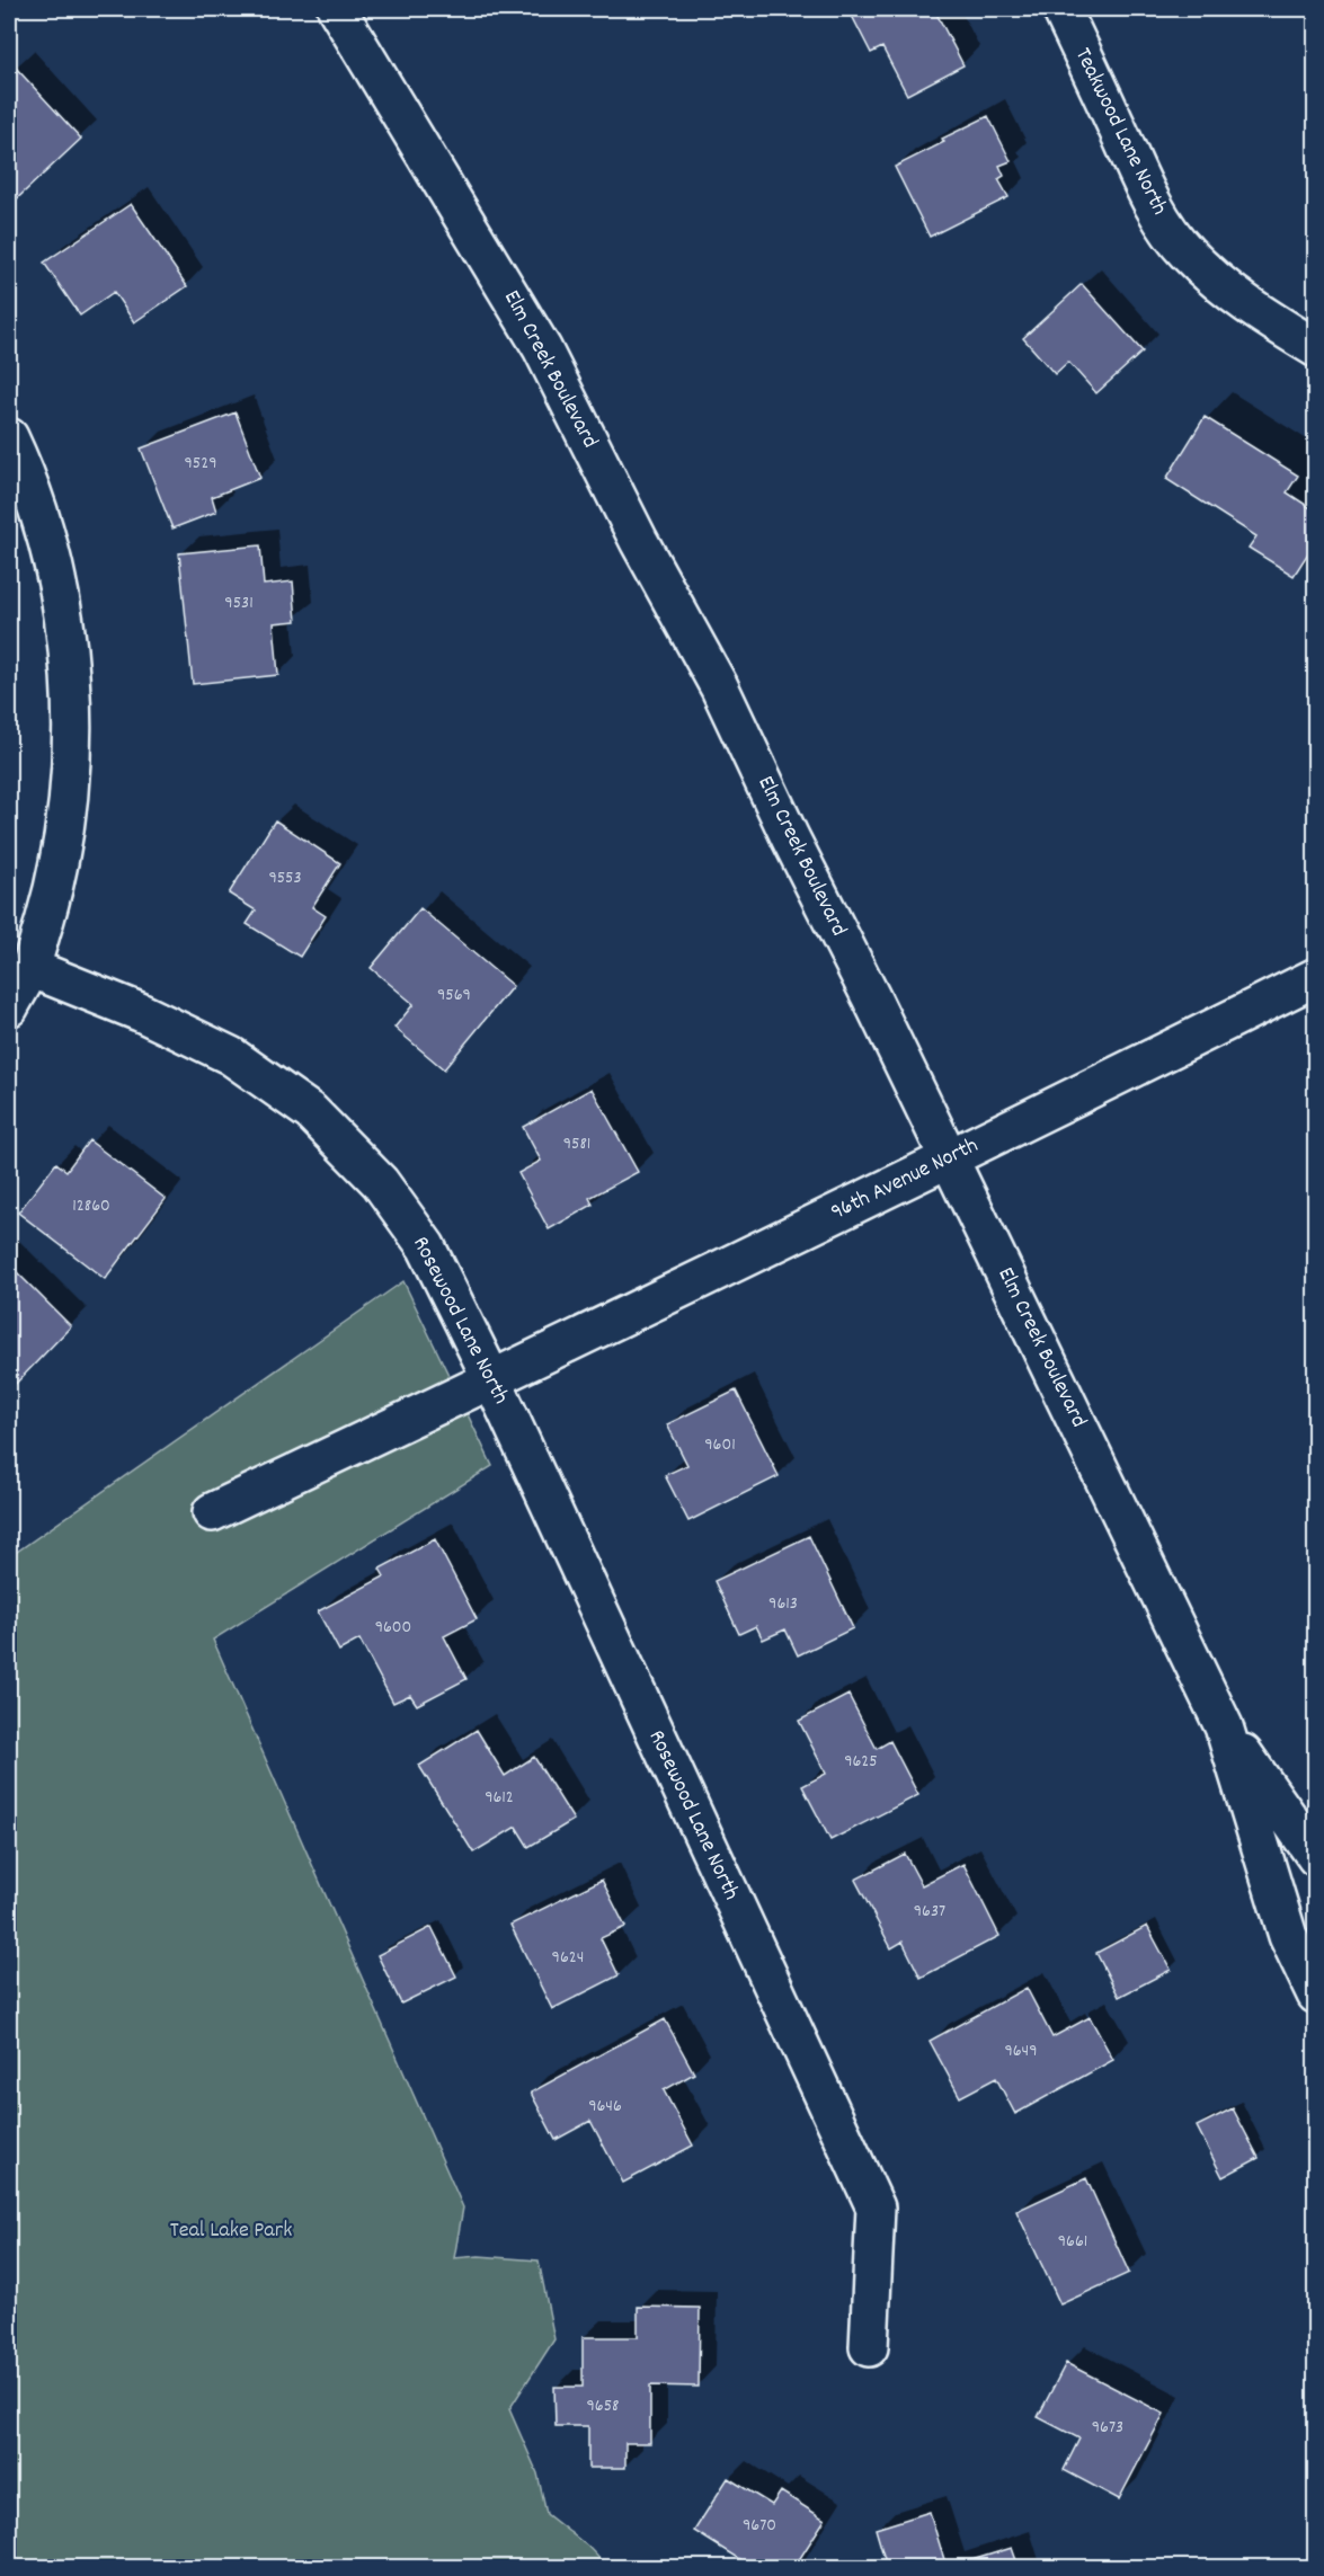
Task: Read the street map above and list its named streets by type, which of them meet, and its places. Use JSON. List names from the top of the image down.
{
  "streets": {
    "street": [
      "Teakwood Lane North",
      "Elm Creek Boulevard",
      "96th Avenue North",
      "Rosewood Lane North"
    ]
  },
  "crossings": [
    ["Elm Creek Boulevard", "96th Avenue North"],
    ["96th Avenue North", "Rosewood Lane North"]
  ],
  "parks": ["Teal Lake Park"],
  "house_numbers": [
    "9529",
    "9531",
    "9553",
    "9569",
    "9581",
    "12860",
    "9601",
    "9613",
    "9600",
    "9625",
    "9612",
    "9637",
    "9624",
    "9649",
    "9646",
    "9661",
    "9658",
    "9673",
    "9670"
  ]
}
